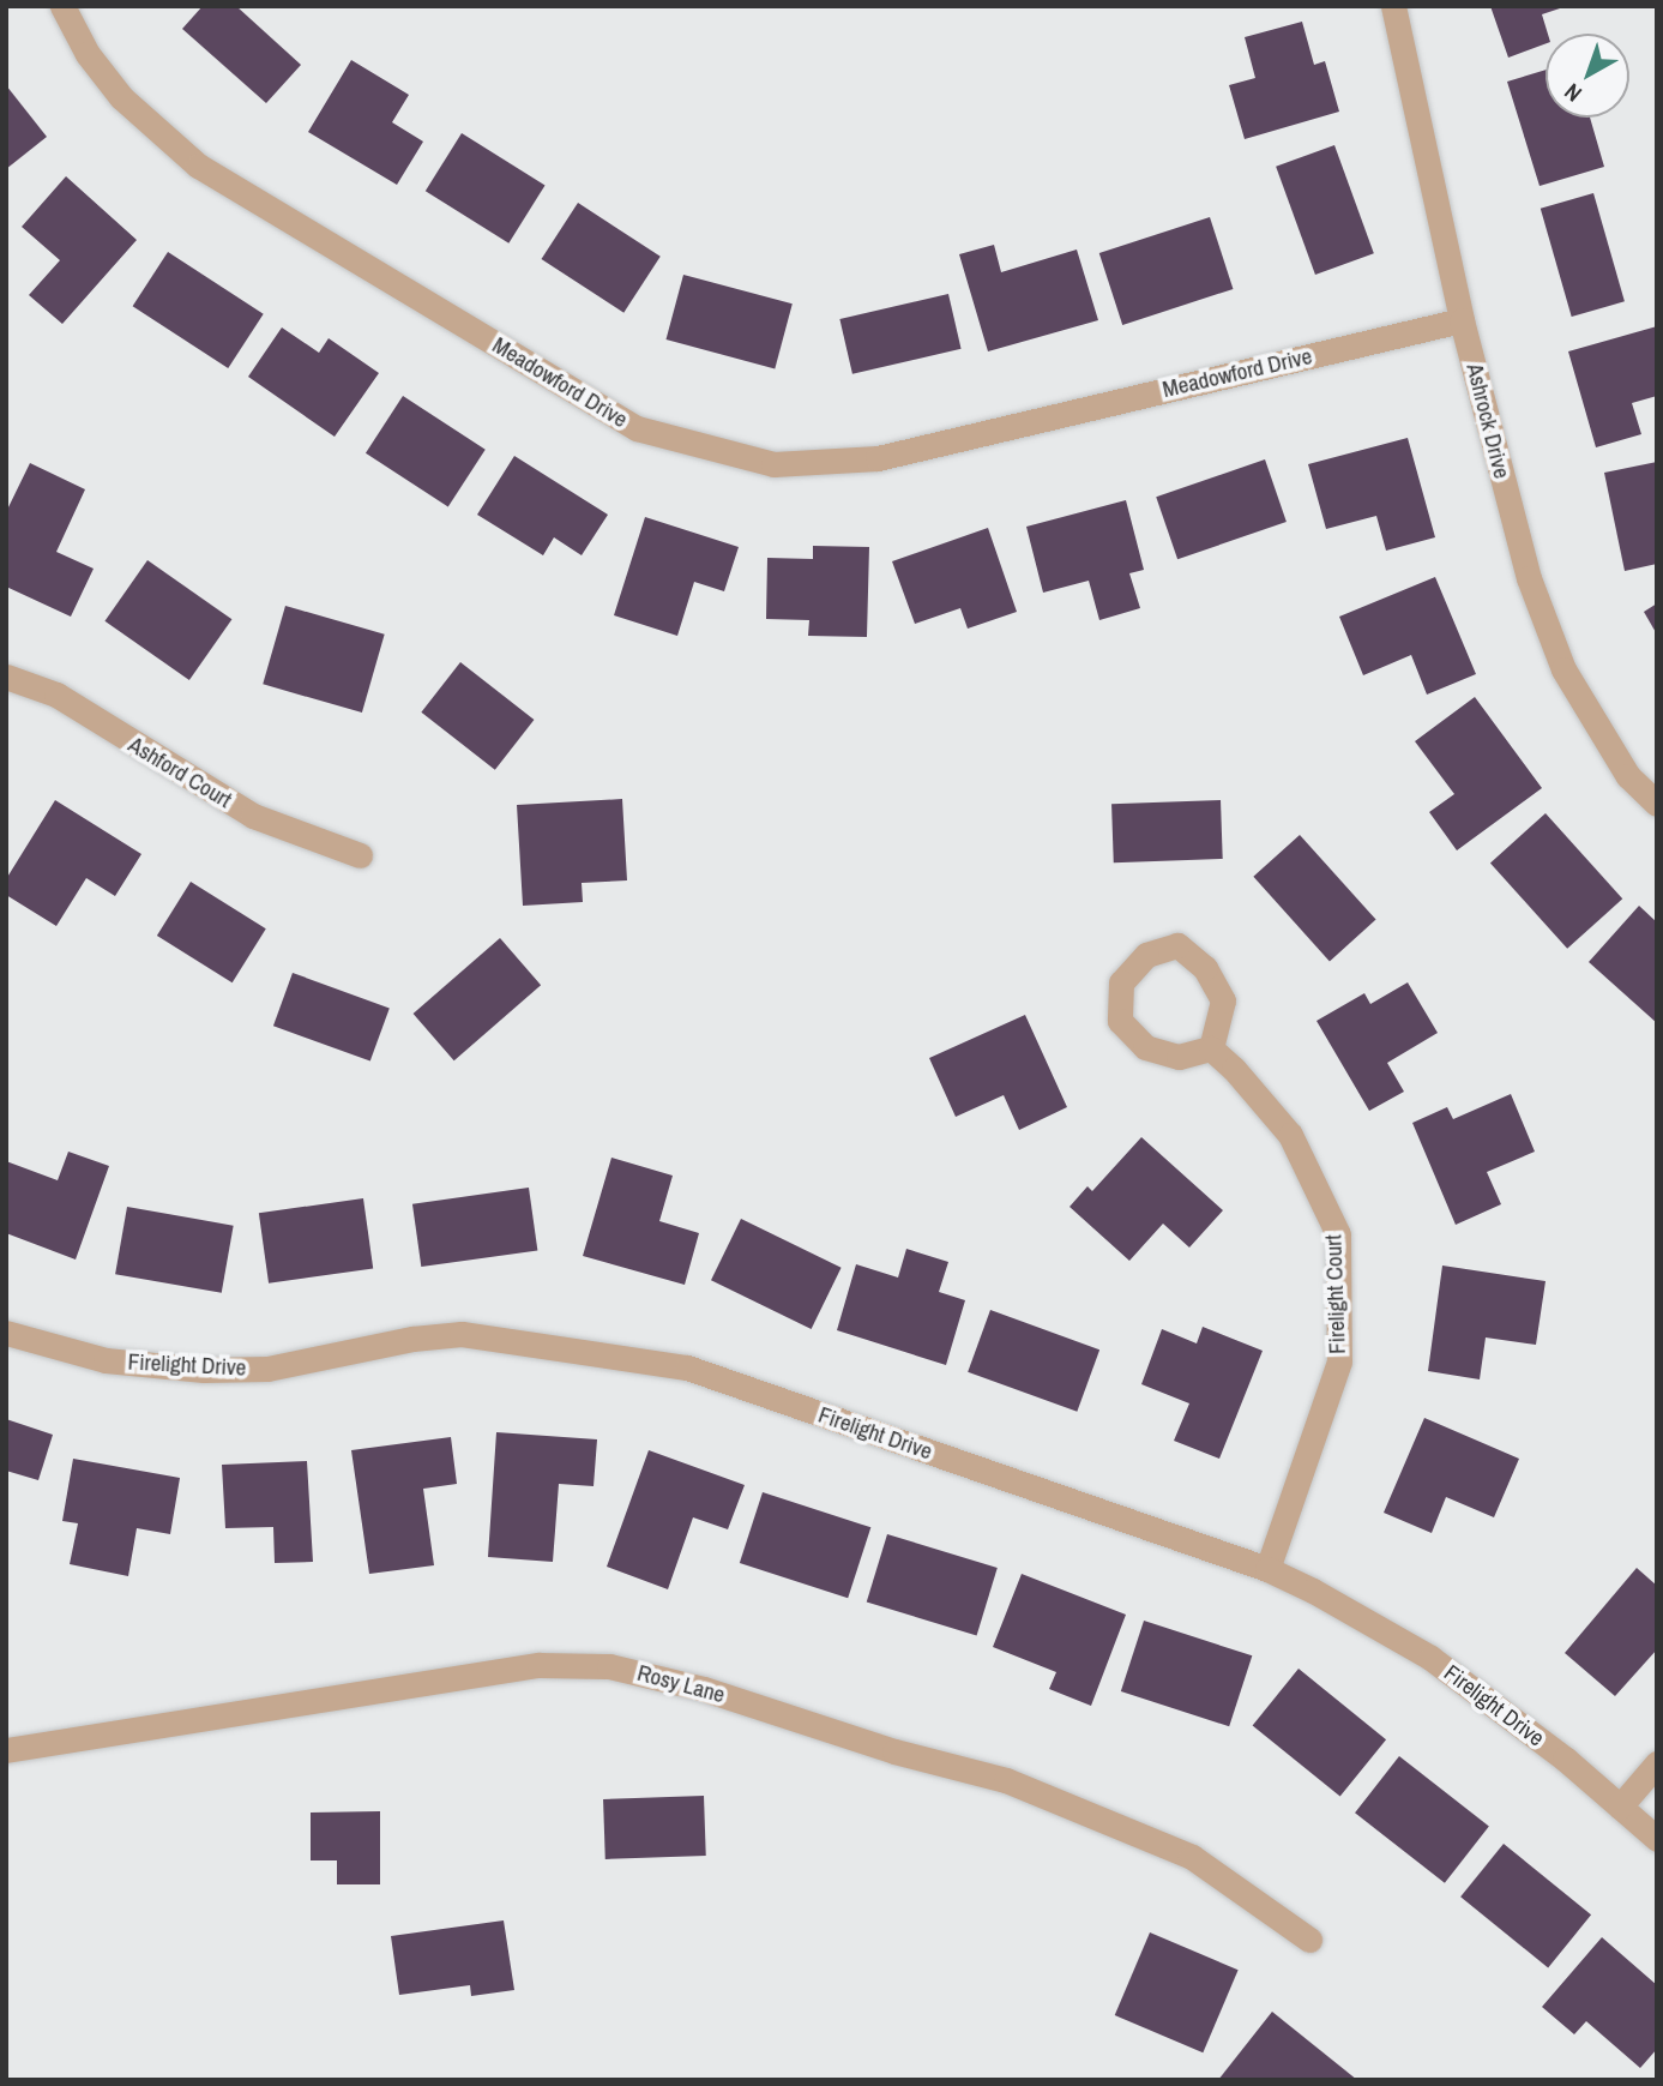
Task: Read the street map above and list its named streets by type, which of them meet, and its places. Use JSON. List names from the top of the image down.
{
  "streets": {
    "street": [
      "Meadowford Drive",
      "Ashrock Drive",
      "Ashford Court",
      "Firelight Court",
      "Firelight Drive",
      "Rosy Lane"
    ]
  },
  "crossings": [
    ["Meadowford Drive", "Ashrock Drive"],
    ["Firelight Court", "Firelight Drive"]
  ],
  "north": "bottom left"
}
